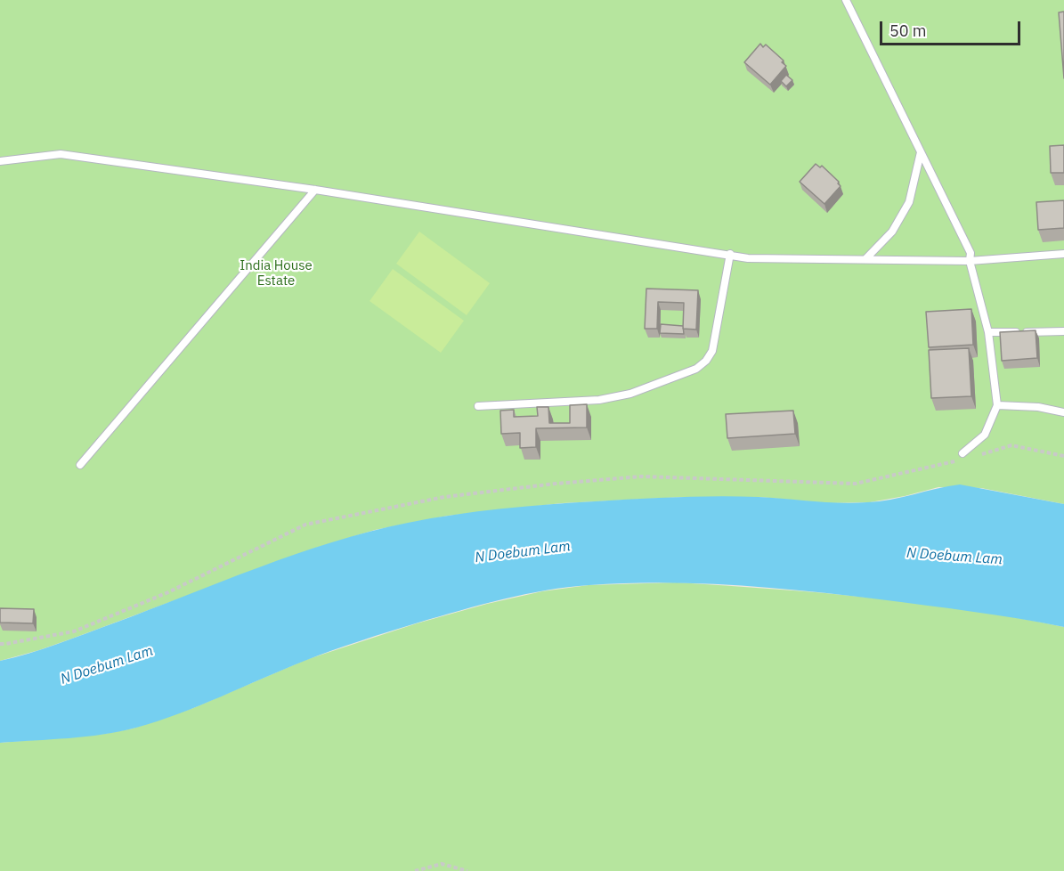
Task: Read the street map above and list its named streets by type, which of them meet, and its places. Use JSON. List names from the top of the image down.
{
  "water": ["N Doebum Lam"],
  "parks": ["India House Estate"],
  "scale_bar": "50 m"
}
